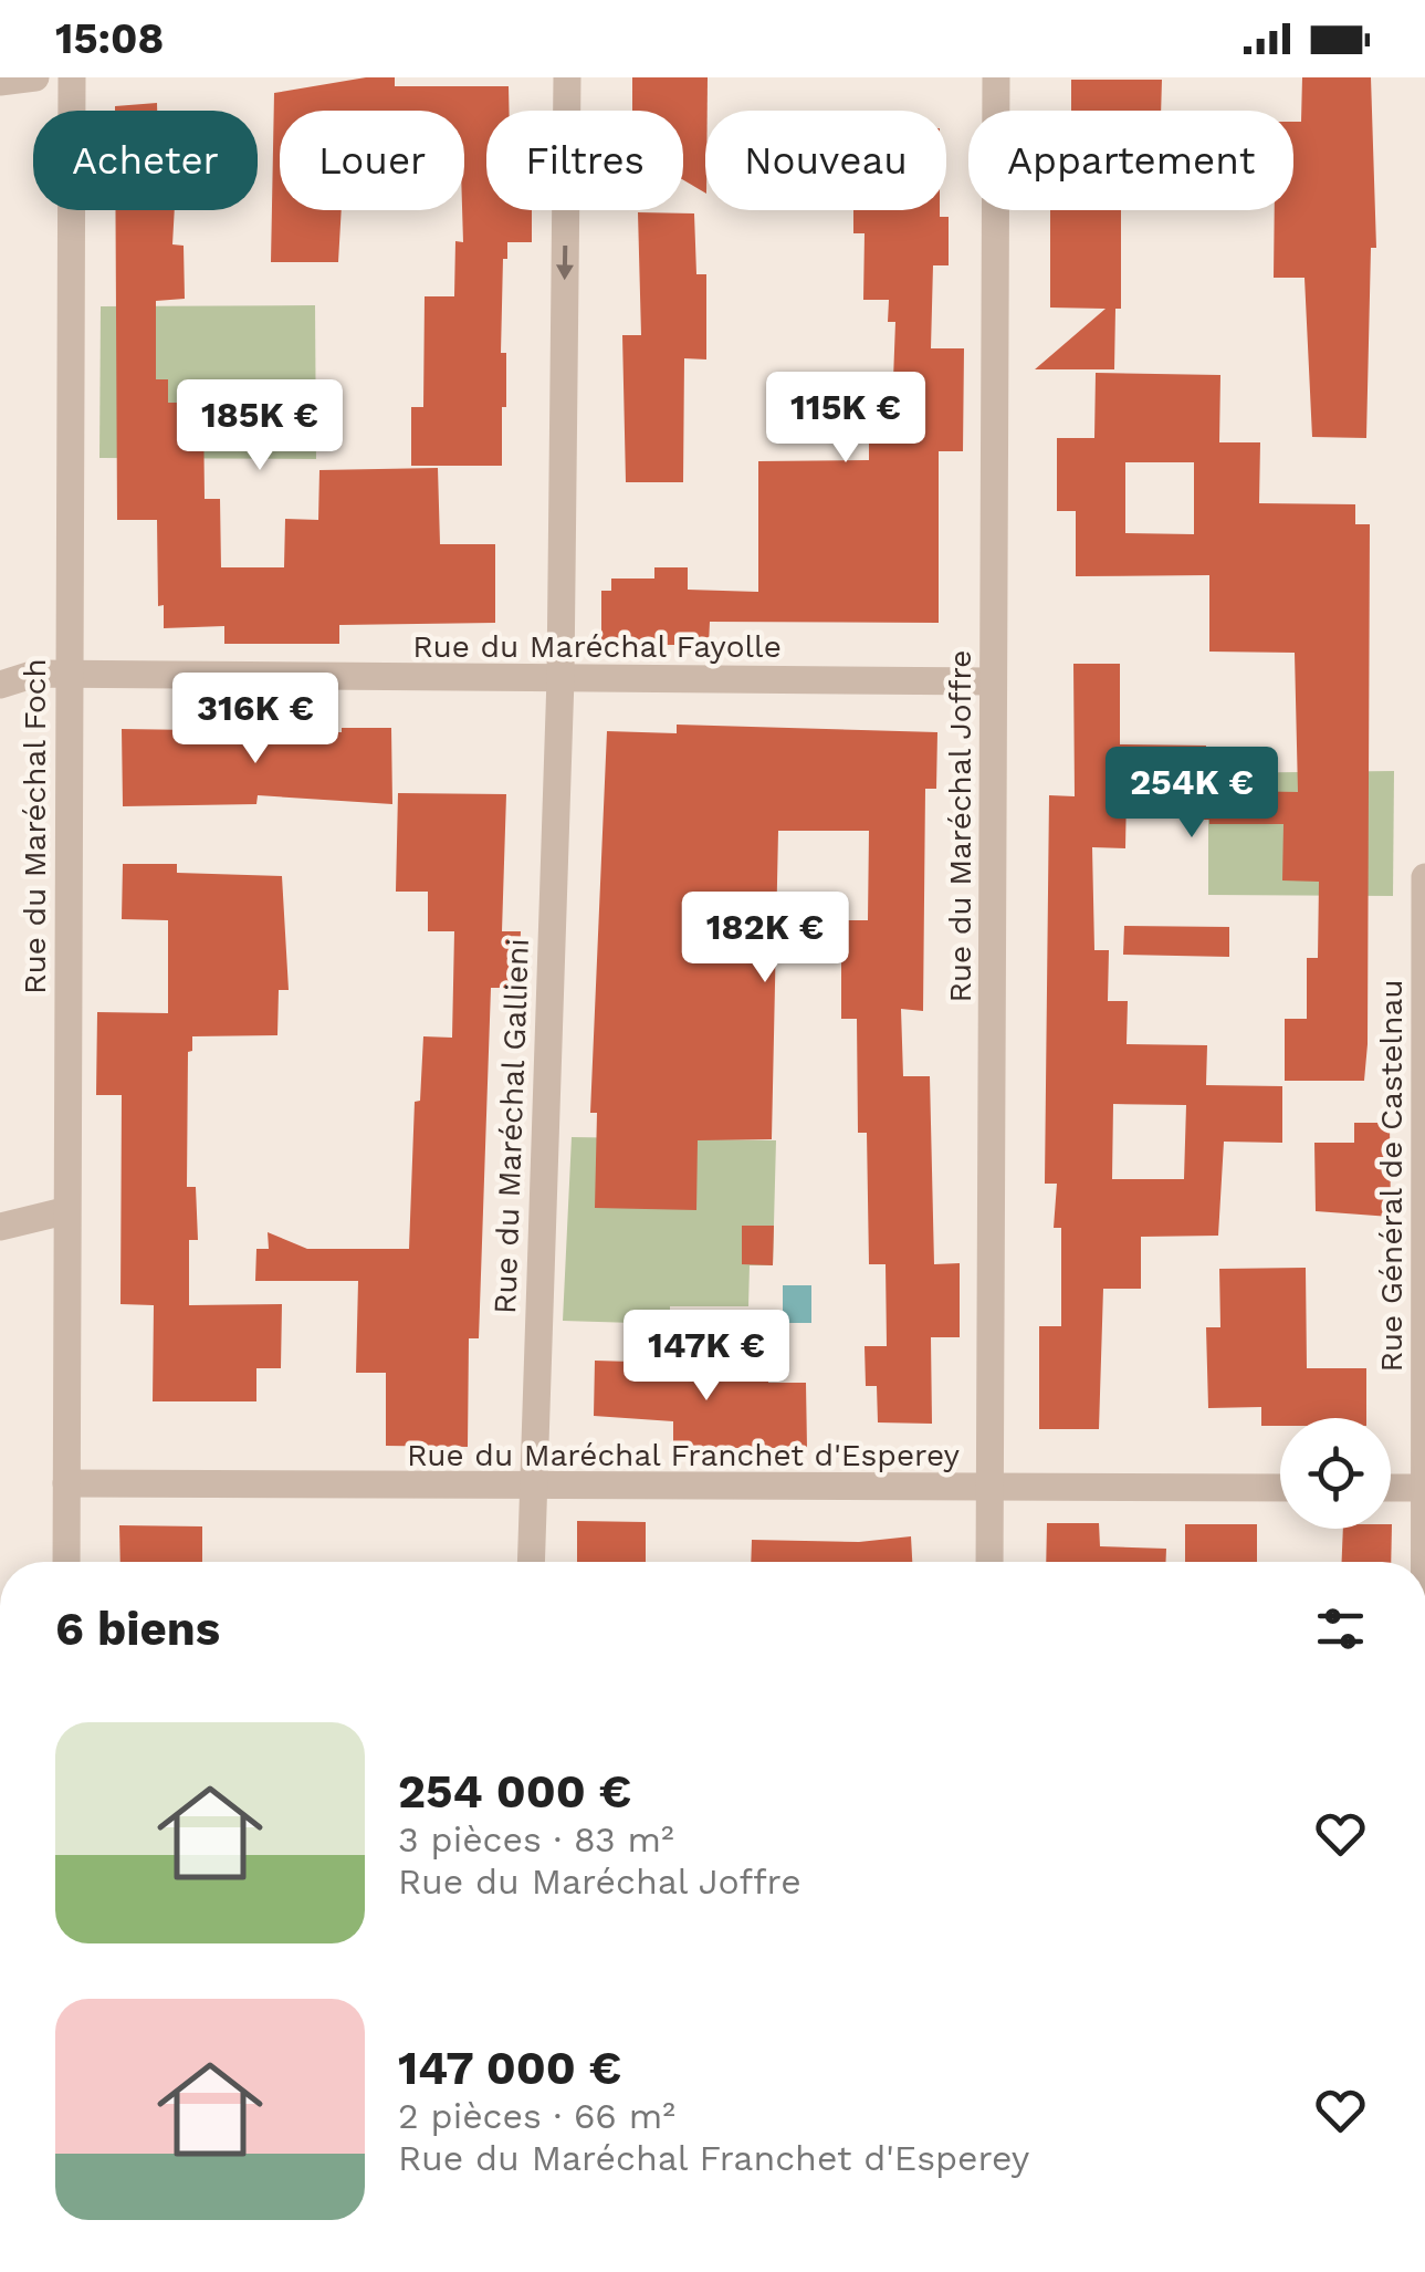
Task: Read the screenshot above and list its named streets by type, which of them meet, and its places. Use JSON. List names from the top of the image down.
{
  "streets": {
    "street": [
      "Rue du Maréchal Fayolle",
      "Rue du Maréchal Foch",
      "Rue du Maréchal Joffre",
      "Rue du Maréchal Gallieni",
      "Rue Général de Castelnau",
      "Rue du Maréchal Franchet d'Esperey"
    ]
  },
  "crossings": [
    ["Rue du Maréchal Fayolle", "Rue du Maréchal Foch"],
    ["Rue du Maréchal Fayolle", "Rue du Maréchal Joffre"],
    ["Rue du Maréchal Fayolle", "Rue du Maréchal Gallieni"],
    ["Rue du Maréchal Foch", "Rue du Maréchal Franchet d'Esperey"],
    ["Rue du Maréchal Joffre", "Rue du Maréchal Franchet d'Esperey"],
    ["Rue du Maréchal Gallieni", "Rue du Maréchal Franchet d'Esperey"]
  ],
  "one_way": ["Rue du Maréchal Gallieni"],
  "page": {
    "status": "15:08",
    "chip": [
      "Acheter",
      "Louer",
      "Filtres",
      "Nouveau",
      "Appartement"
    ],
    "price": [
      "115K €",
      "185K €",
      "316K €",
      "254K €",
      "182K €",
      "147K €"
    ],
    "heading": "6 biens",
    "list": [
      {
        "name": "254 000 €",
        "note": "3 pièces · 83 m² · Rue du Maréchal Joffre"
      },
      {
        "name": "147 000 €",
        "note": "2 pièces · 66 m² · Rue du Maréchal Franchet d'Esperey"
      }
    ]
  }
}
